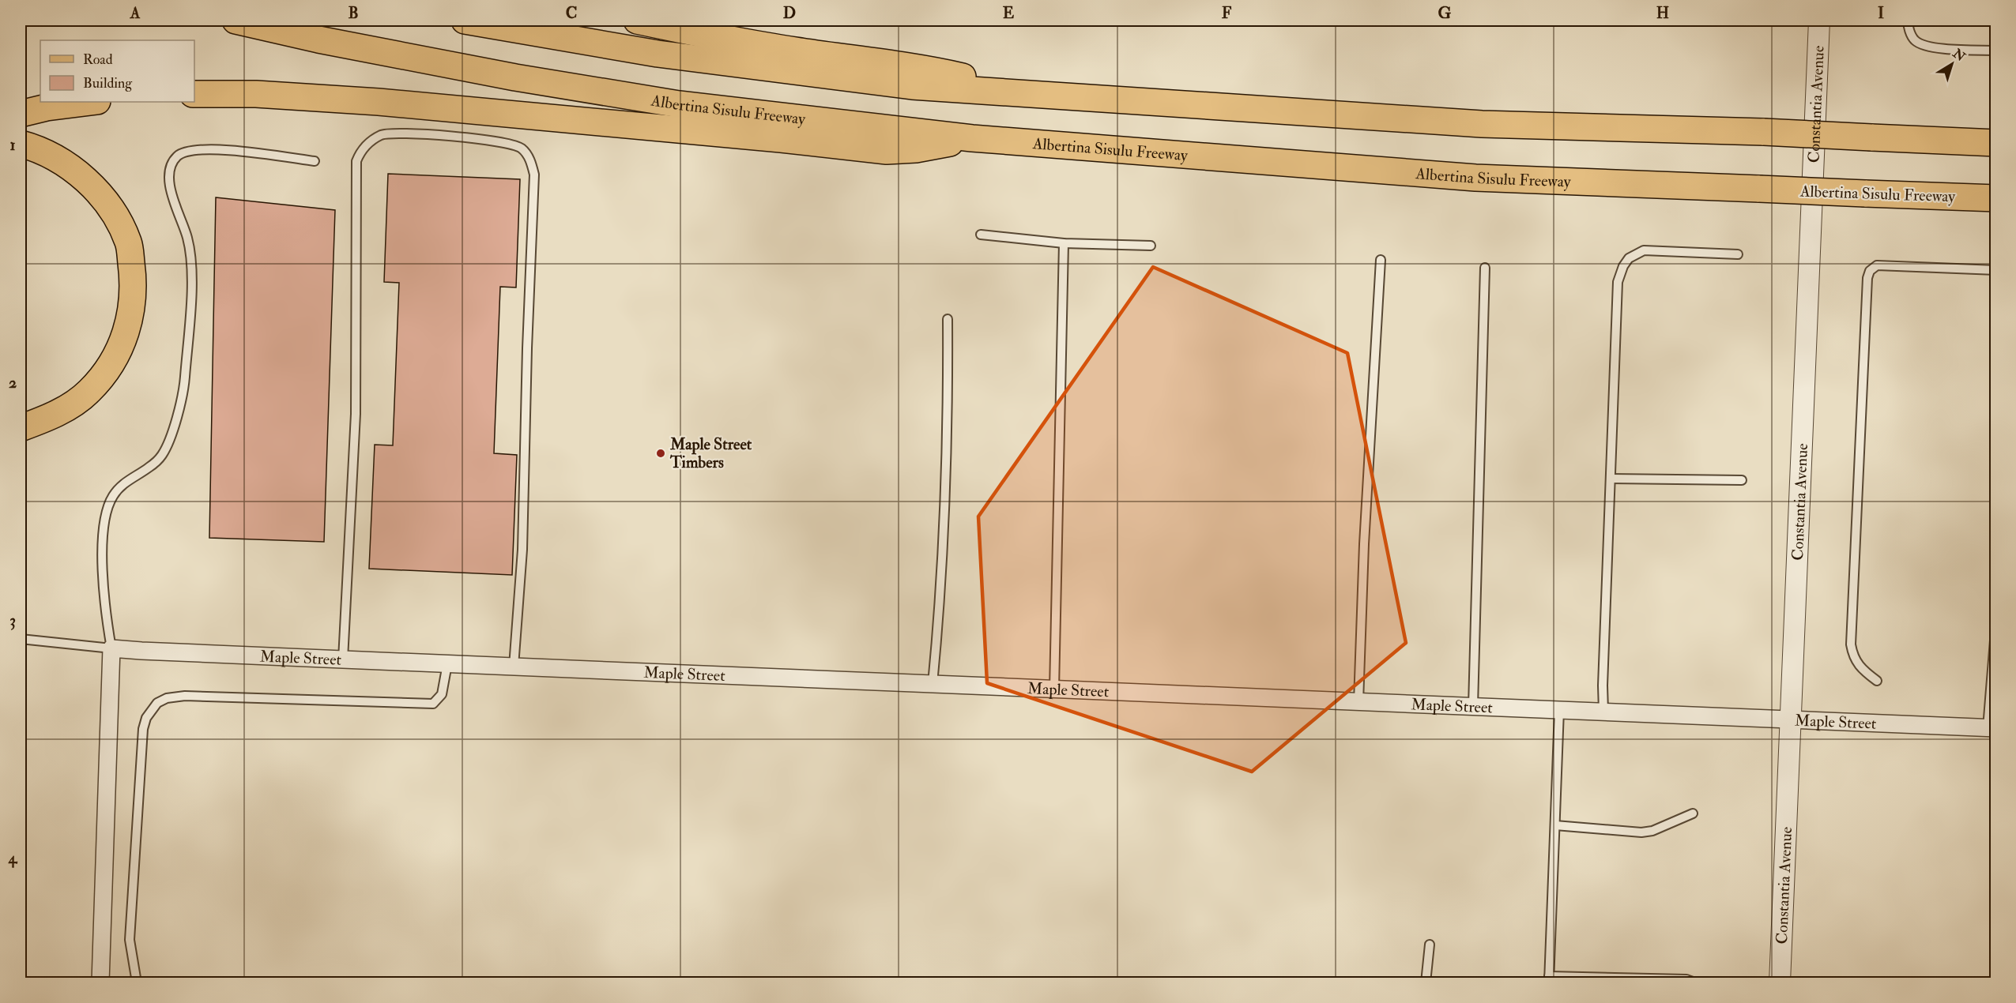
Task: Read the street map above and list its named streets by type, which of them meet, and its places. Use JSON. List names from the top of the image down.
{
  "streets": {
    "main road": ["Albertina Sisulu Freeway"],
    "street": ["Constantia Avenue", "Maple Street"]
  },
  "crossings": [
    ["Constantia Avenue", "Maple Street"]
  ],
  "places": ["Maple Street Timbers"],
  "legend": ["Road", "Building"],
  "north": "top right",
  "grid": {
    "columns": [
      "A",
      "B",
      "C",
      "D",
      "E",
      "F",
      "G",
      "H",
      "I"
    ],
    "rows": [
      "1",
      "2",
      "3",
      "4"
    ]
  }
}
